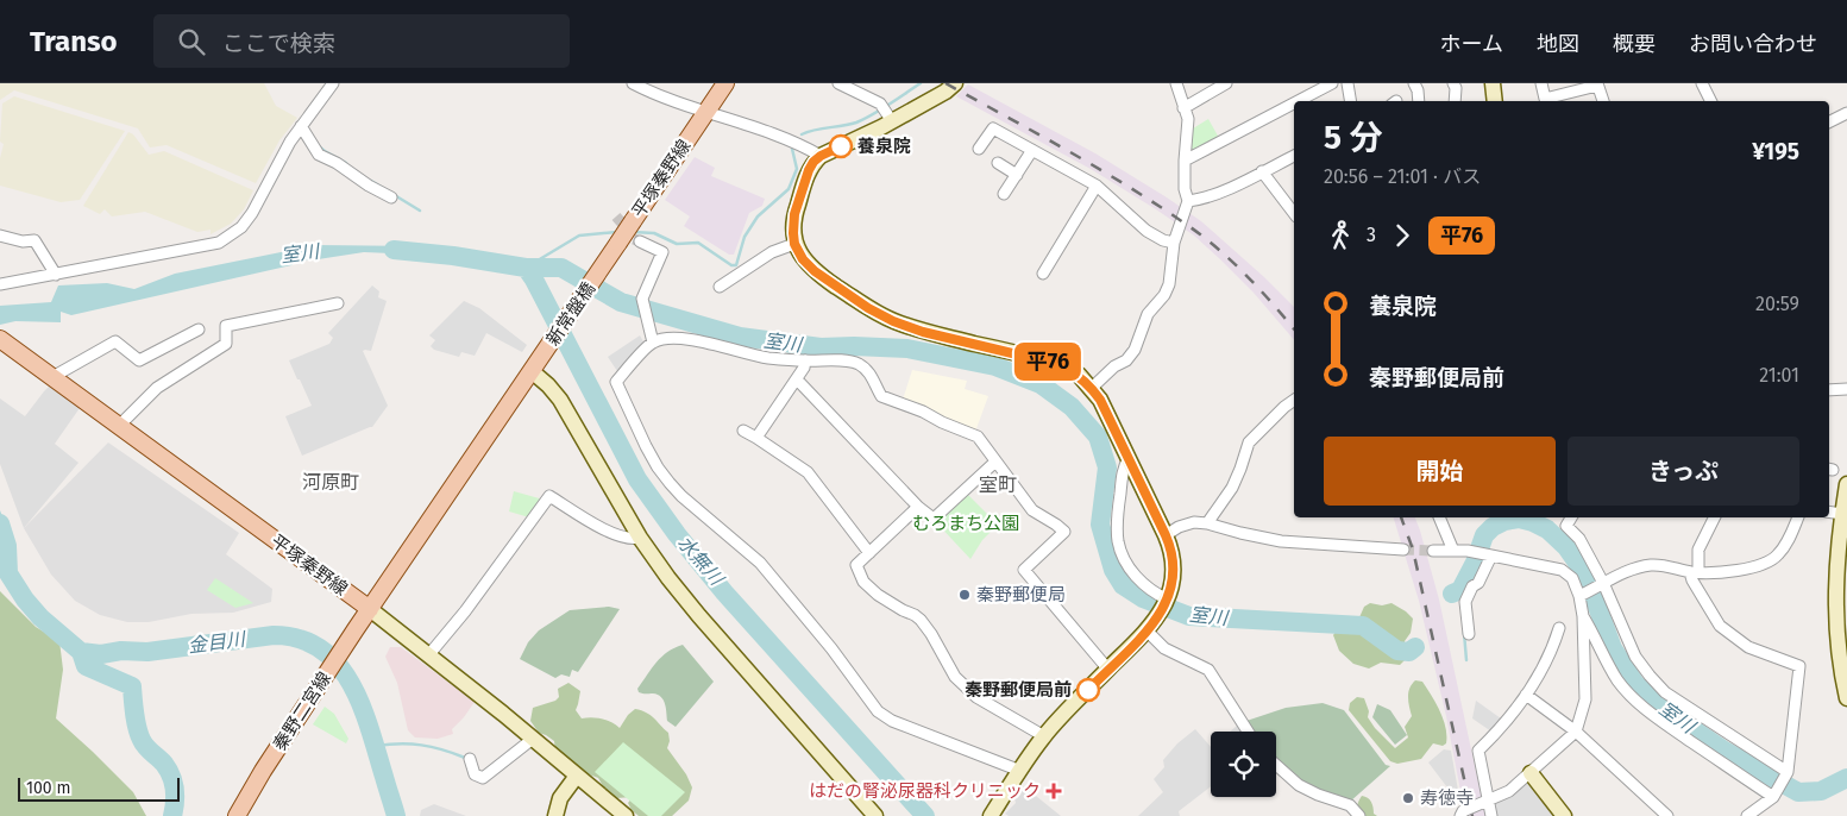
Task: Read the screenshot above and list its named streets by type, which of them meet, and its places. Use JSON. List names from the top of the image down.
{
  "streets": {
    "main road": ["平塚秦野線", "新常盤橋", "秦野二宮線"]
  },
  "crossings": [
    ["平塚秦野線", "新常盤橋"],
    ["平塚秦野線", "秦野二宮線"]
  ],
  "districts": ["河原町", "室町"],
  "water": ["室川", "水無川", "金目川"],
  "parks": ["むろまち公園"],
  "places": {
    "other": [
      "養泉院",
      "秦野郵便局",
      "秦野郵便局前",
      "寿徳寺"
    ],
    "health": ["はだの腎泌尿器科クリニック"]
  },
  "lines": ["bus line 平76"],
  "scale_bar": "100 m",
  "page": {
    "header": "Transo",
    "search": "ここで検索",
    "nav": [
      "ホーム",
      "地図",
      "概要",
      "お問い合わせ"
    ],
    "on_map": "平76",
    "heading": ["5 分", "20:56 – 21:01 · バス", "¥195"],
    "legs": ["3", "平76"],
    "list": [
      {
        "name": "養泉院",
        "value": "20:59"
      },
      {
        "name": "秦野郵便局前",
        "value": "21:01"
      }
    ],
    "buttons": ["開始", "きっぷ"],
    "scale": "100 m"
  }
}
